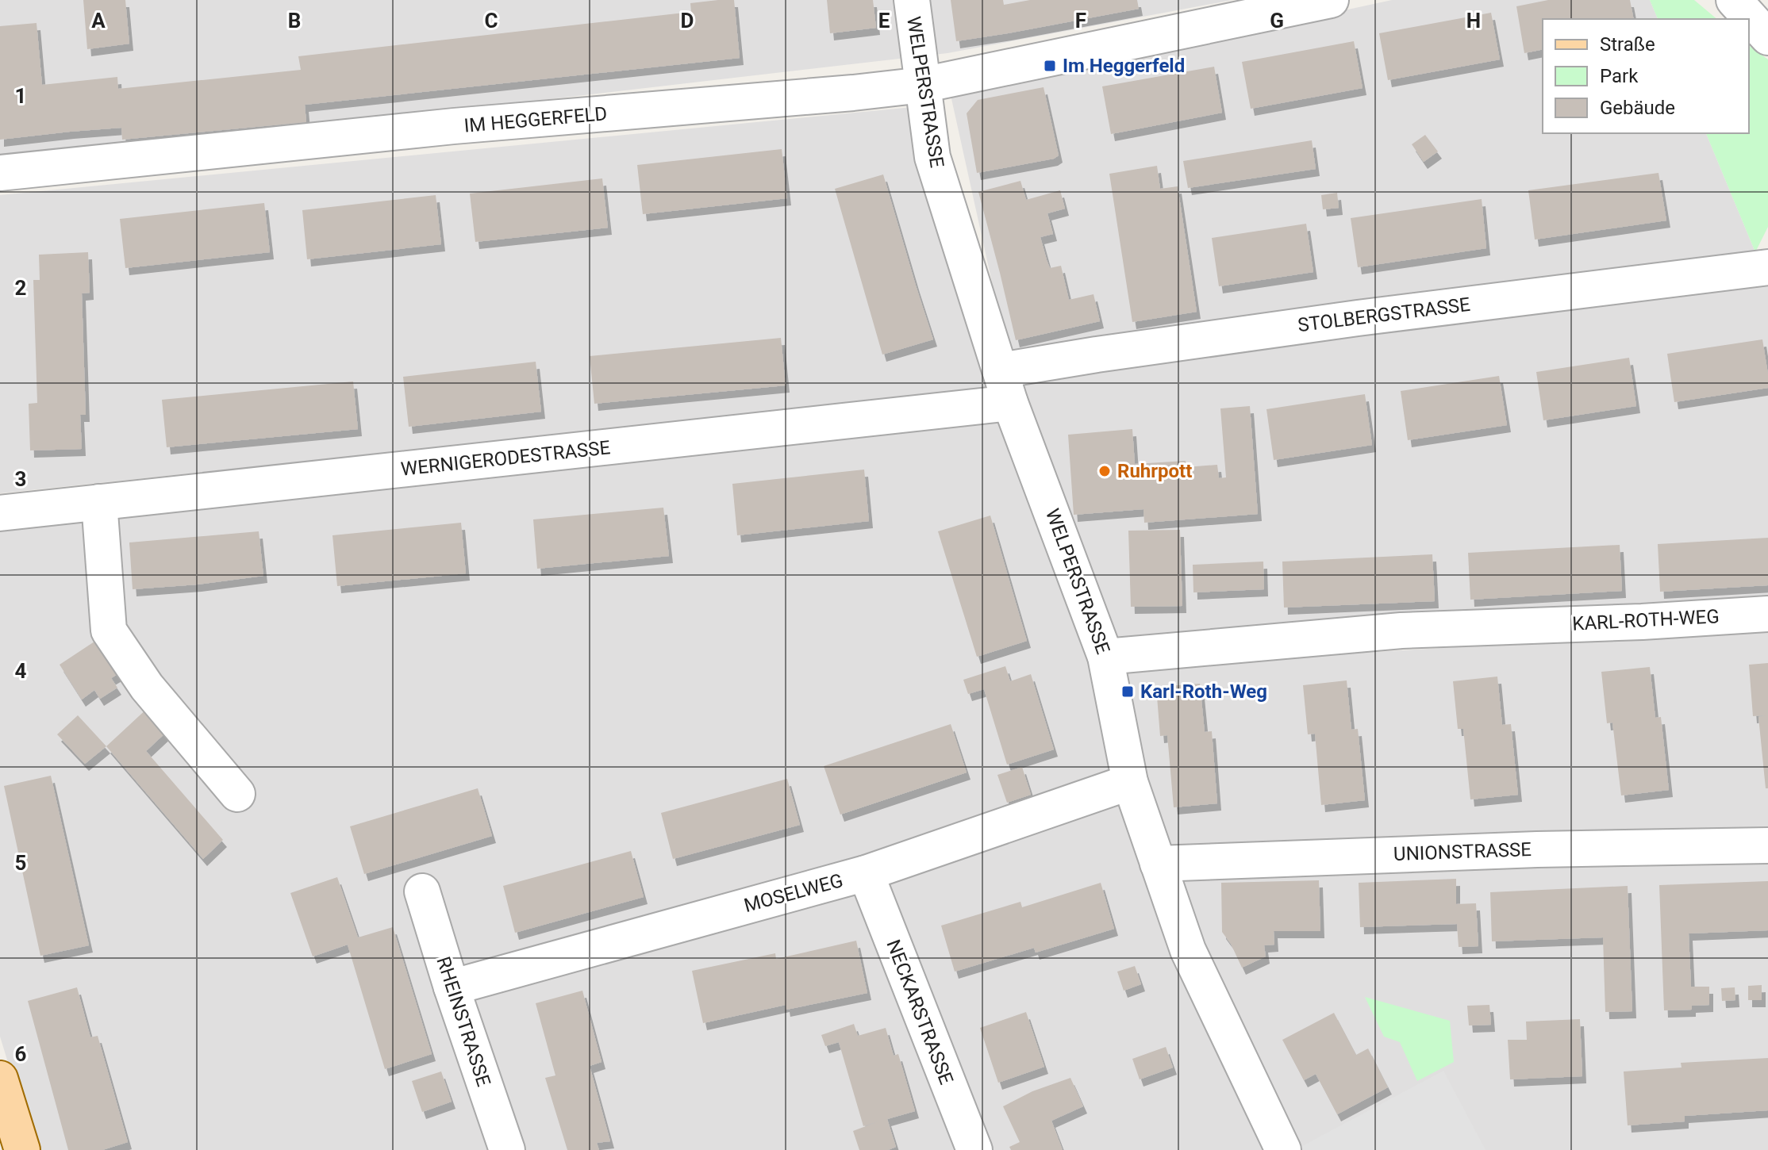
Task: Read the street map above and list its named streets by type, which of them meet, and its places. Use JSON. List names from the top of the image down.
{
  "streets": {
    "street": [
      "WELPERSTRASSE",
      "IM HEGGERFELD",
      "STOLBERGSTRASSE",
      "WERNIGERODESTRASSE",
      "KARL-ROTH-WEG",
      "UNIONSTRASSE",
      "MOSELWEG",
      "NECKARSTRASSE",
      "RHEINSTRASSE"
    ]
  },
  "crossings": [
    ["WELPERSTRASSE", "IM HEGGERFELD"],
    ["WELPERSTRASSE", "STOLBERGSTRASSE"],
    ["WELPERSTRASSE", "WERNIGERODESTRASSE"],
    ["WELPERSTRASSE", "KARL-ROTH-WEG"],
    ["WELPERSTRASSE", "UNIONSTRASSE"],
    ["WELPERSTRASSE", "MOSELWEG"],
    ["MOSELWEG", "NECKARSTRASSE"],
    ["MOSELWEG", "RHEINSTRASSE"]
  ],
  "places": {
    "transit": ["Im Heggerfeld", "Karl-Roth-Weg"],
    "other": ["Ruhrpott"]
  },
  "legend": ["Straße", "Park", "Gebäude"],
  "grid": {
    "columns": [
      "A",
      "B",
      "C",
      "D",
      "E",
      "F",
      "G",
      "H"
    ],
    "rows": [
      "1",
      "2",
      "3",
      "4",
      "5",
      "6"
    ]
  }
}
